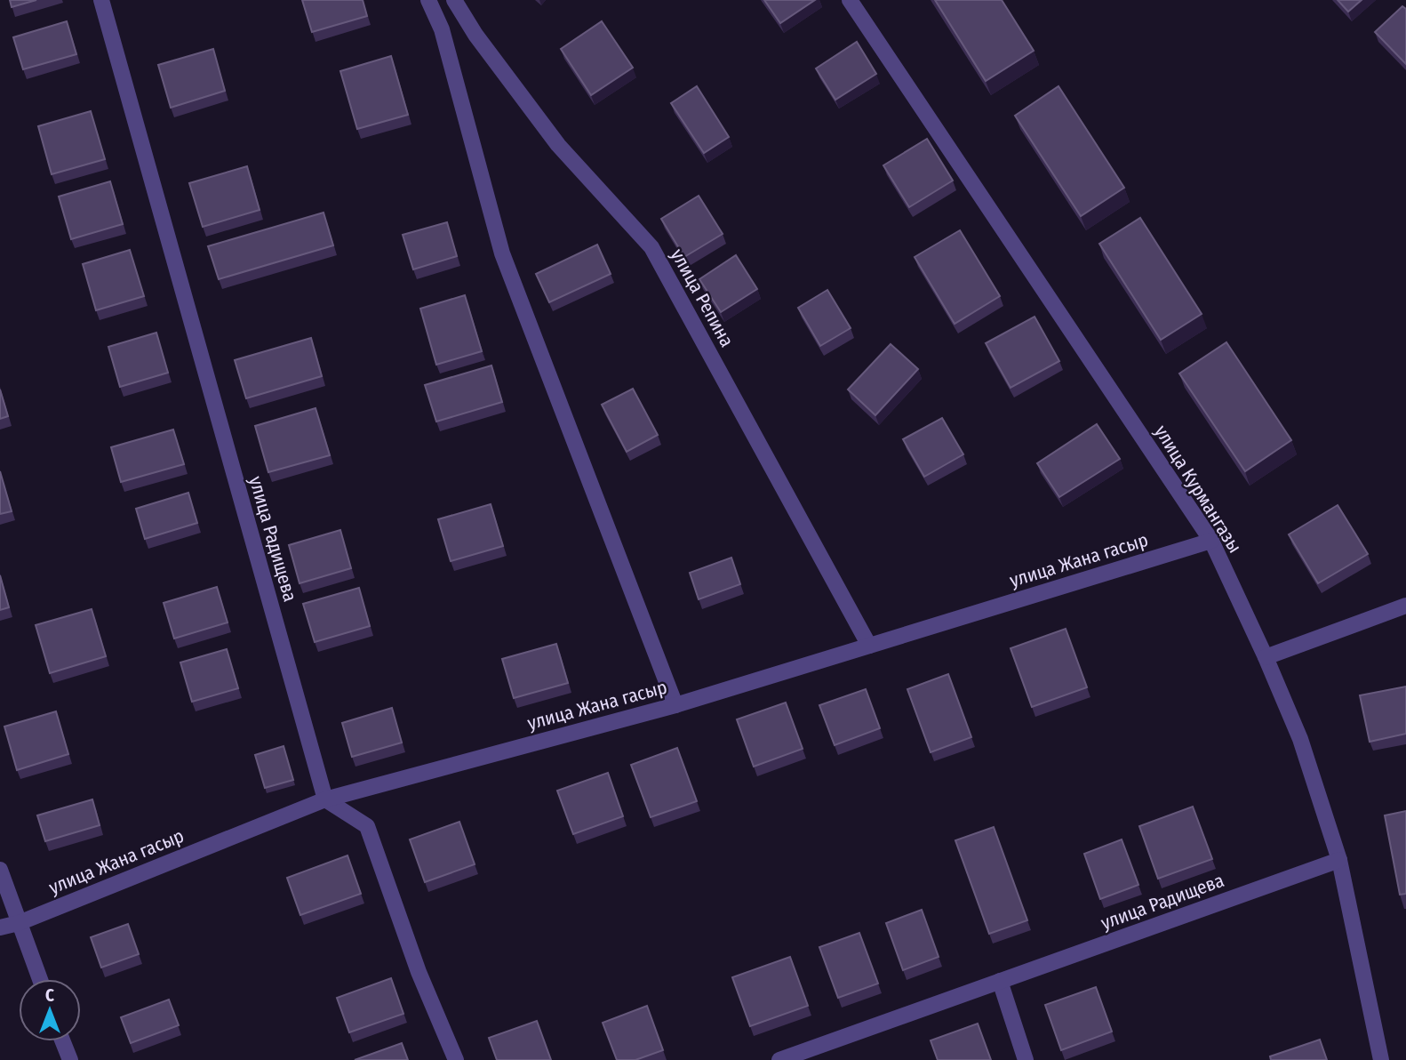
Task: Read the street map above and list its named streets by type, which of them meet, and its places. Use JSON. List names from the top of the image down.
{
  "streets": {
    "street": [
      "улица Репина",
      "улица Курмангазы",
      "улица Радищева",
      "улица Жана гасыр"
    ]
  },
  "crossings": [
    ["улица Репина", "улица Жана гасыр"],
    ["улица Курмангазы", "улица Радищева"],
    ["улица Курмангазы", "улица Жана гасыр"],
    ["улица Радищева", "улица Жана гасыр"]
  ],
  "north": "top"
}
